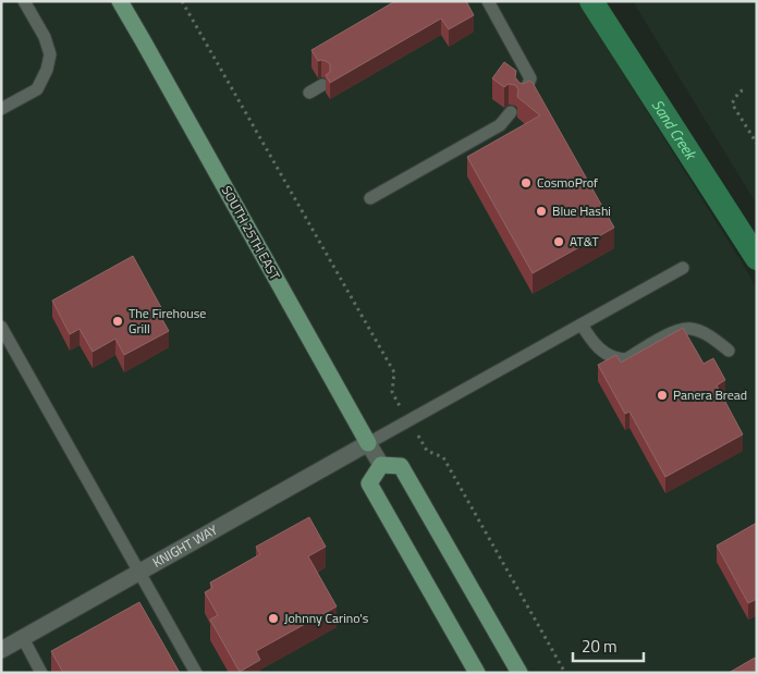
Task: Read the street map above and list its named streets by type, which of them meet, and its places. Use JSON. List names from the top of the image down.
{
  "streets": {
    "main road": ["SOUTH 25TH EAST"],
    "street": ["KNIGHT WAY"]
  },
  "crossings": [
    ["SOUTH 25TH EAST", "KNIGHT WAY"]
  ],
  "water": ["Sand Creek"],
  "places": [
    "CosmoProf",
    "Blue Hashi",
    "AT&T",
    "The Firehouse Grill",
    "Panera Bread",
    "Johnny Carino's"
  ],
  "scale_bar": "20 m"
}
